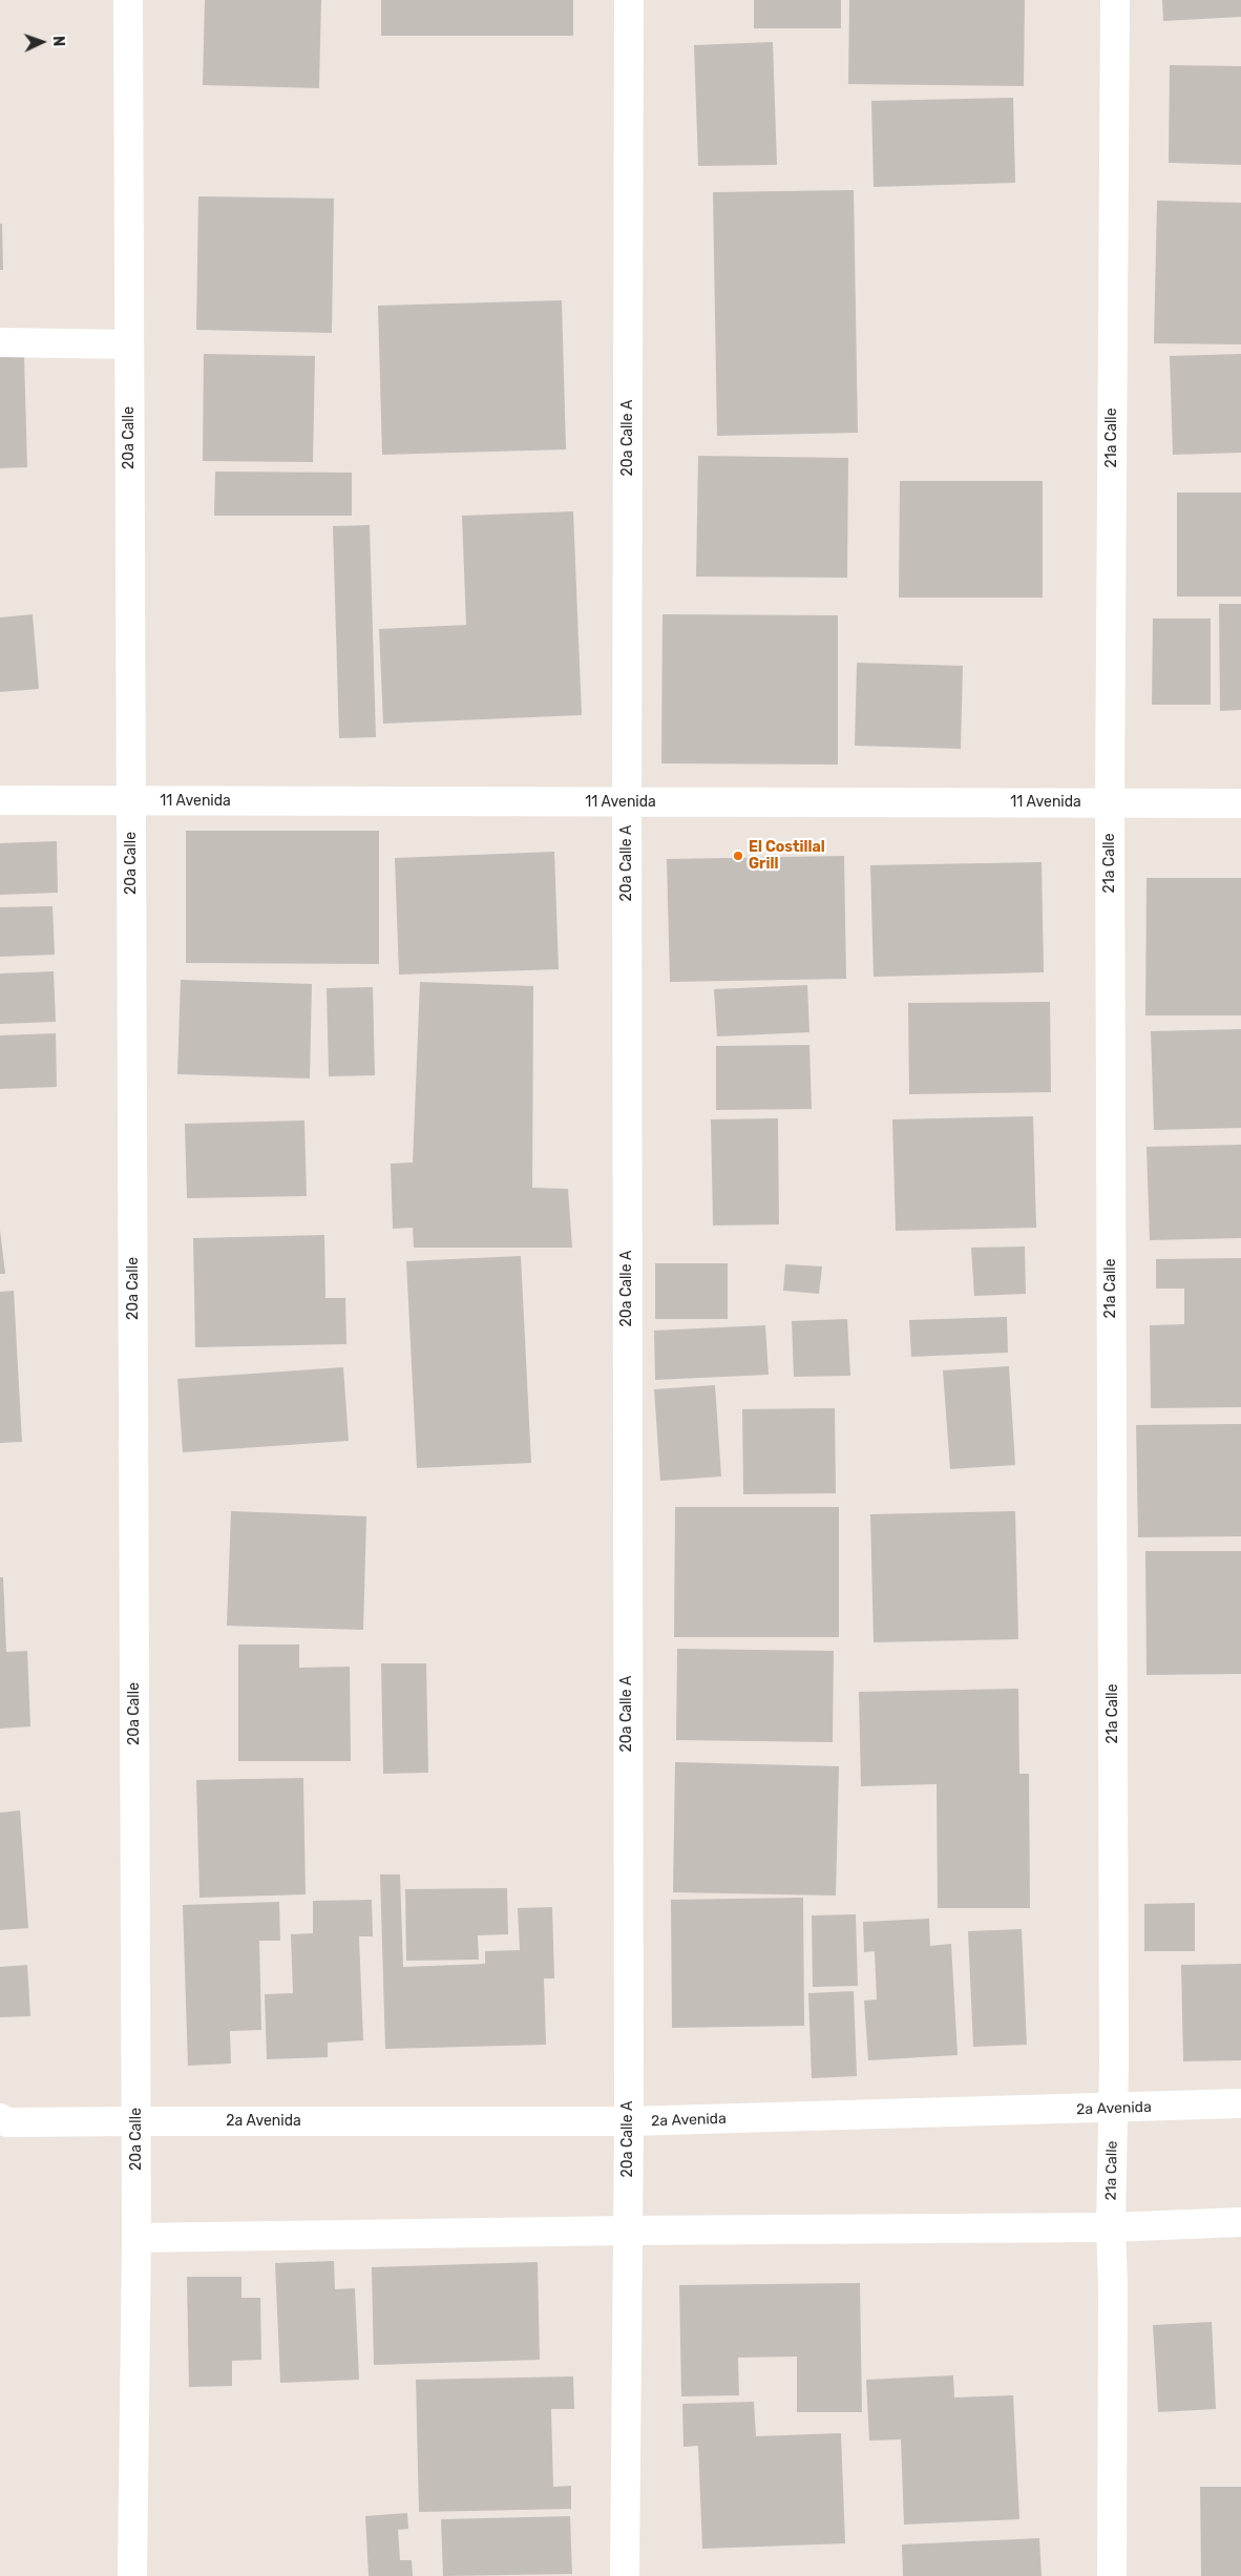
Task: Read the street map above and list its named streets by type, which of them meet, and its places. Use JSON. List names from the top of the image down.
{
  "streets": {
    "street": [
      "20a Calle",
      "20a Calle A",
      "21a Calle",
      "11 Avenida",
      "2a Avenida"
    ]
  },
  "crossings": [
    ["20a Calle", "11 Avenida"],
    ["20a Calle", "2a Avenida"],
    ["20a Calle A", "11 Avenida"],
    ["20a Calle A", "2a Avenida"],
    ["21a Calle", "11 Avenida"],
    ["21a Calle", "2a Avenida"]
  ],
  "places": ["El Costillal Grill"],
  "north": "right"
}
